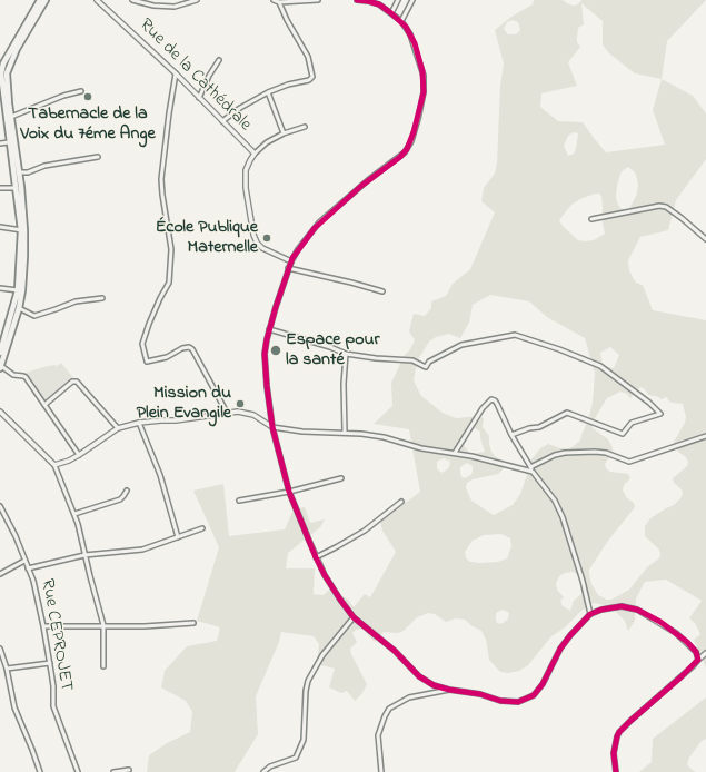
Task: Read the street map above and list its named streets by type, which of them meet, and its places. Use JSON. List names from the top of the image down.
{
  "streets": {
    "street": ["Rue de la Cathédrale", "Rue CEPROJET"]
  },
  "places": [
    "Tabernacle de la Voix du 7éme Ange",
    "École Publique Maternelle",
    "Espace pour la santé",
    "Mission du Plein Evangile"
  ]
}
